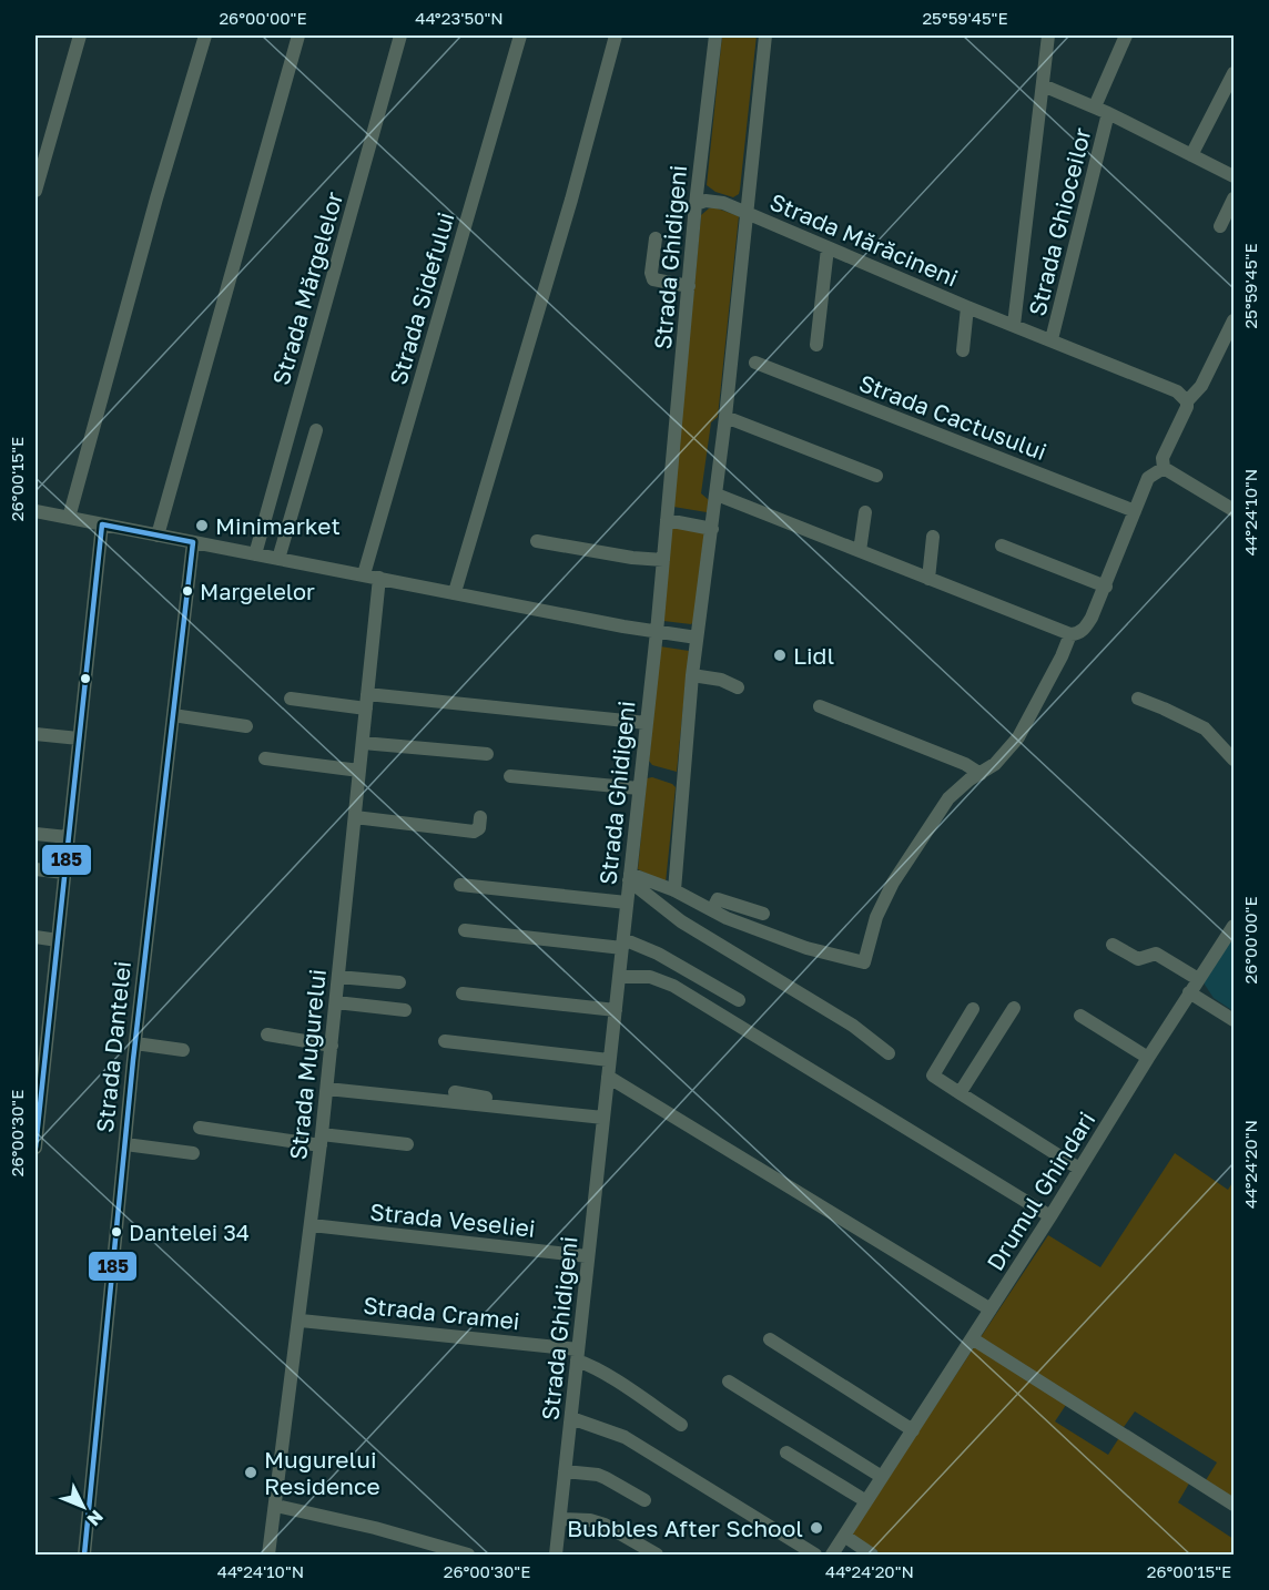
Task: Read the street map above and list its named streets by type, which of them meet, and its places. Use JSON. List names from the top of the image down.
{
  "streets": {
    "street": [
      "Strada Ghioceilor",
      "Strada Mărăcineni",
      "Strada Ghidigeni",
      "Strada Mărgelelor",
      "Strada Sidefului",
      "Strada Cactusului",
      "Strada Dantelei",
      "Strada Mugurelui",
      "Drumul Ghindari",
      "Strada Veseliei",
      "Strada Cramei"
    ]
  },
  "crossings": [
    ["Strada Ghioceilor", "Strada Mărăcineni"],
    ["Strada Mărăcineni", "Strada Ghidigeni"],
    ["Strada Ghidigeni", "Strada Veseliei"],
    ["Strada Ghidigeni", "Strada Cramei"],
    ["Strada Mugurelui", "Strada Veseliei"],
    ["Strada Mugurelui", "Strada Cramei"]
  ],
  "places": [
    "Minimarket",
    "Margelelor",
    "Lidl",
    "Dantelei 34",
    "Mugurelui Residence",
    "Bubbles After School"
  ],
  "lines": ["transit line 185"],
  "north": "bottom right",
  "coordinates": [
    "26°00'00\"E",
    "44°23'50\"N",
    "25°59'45\"E",
    "26°00'15\"E",
    "44°24'10\"N",
    "26°00'30\"E",
    "44°24'20\"N"
  ]
}
